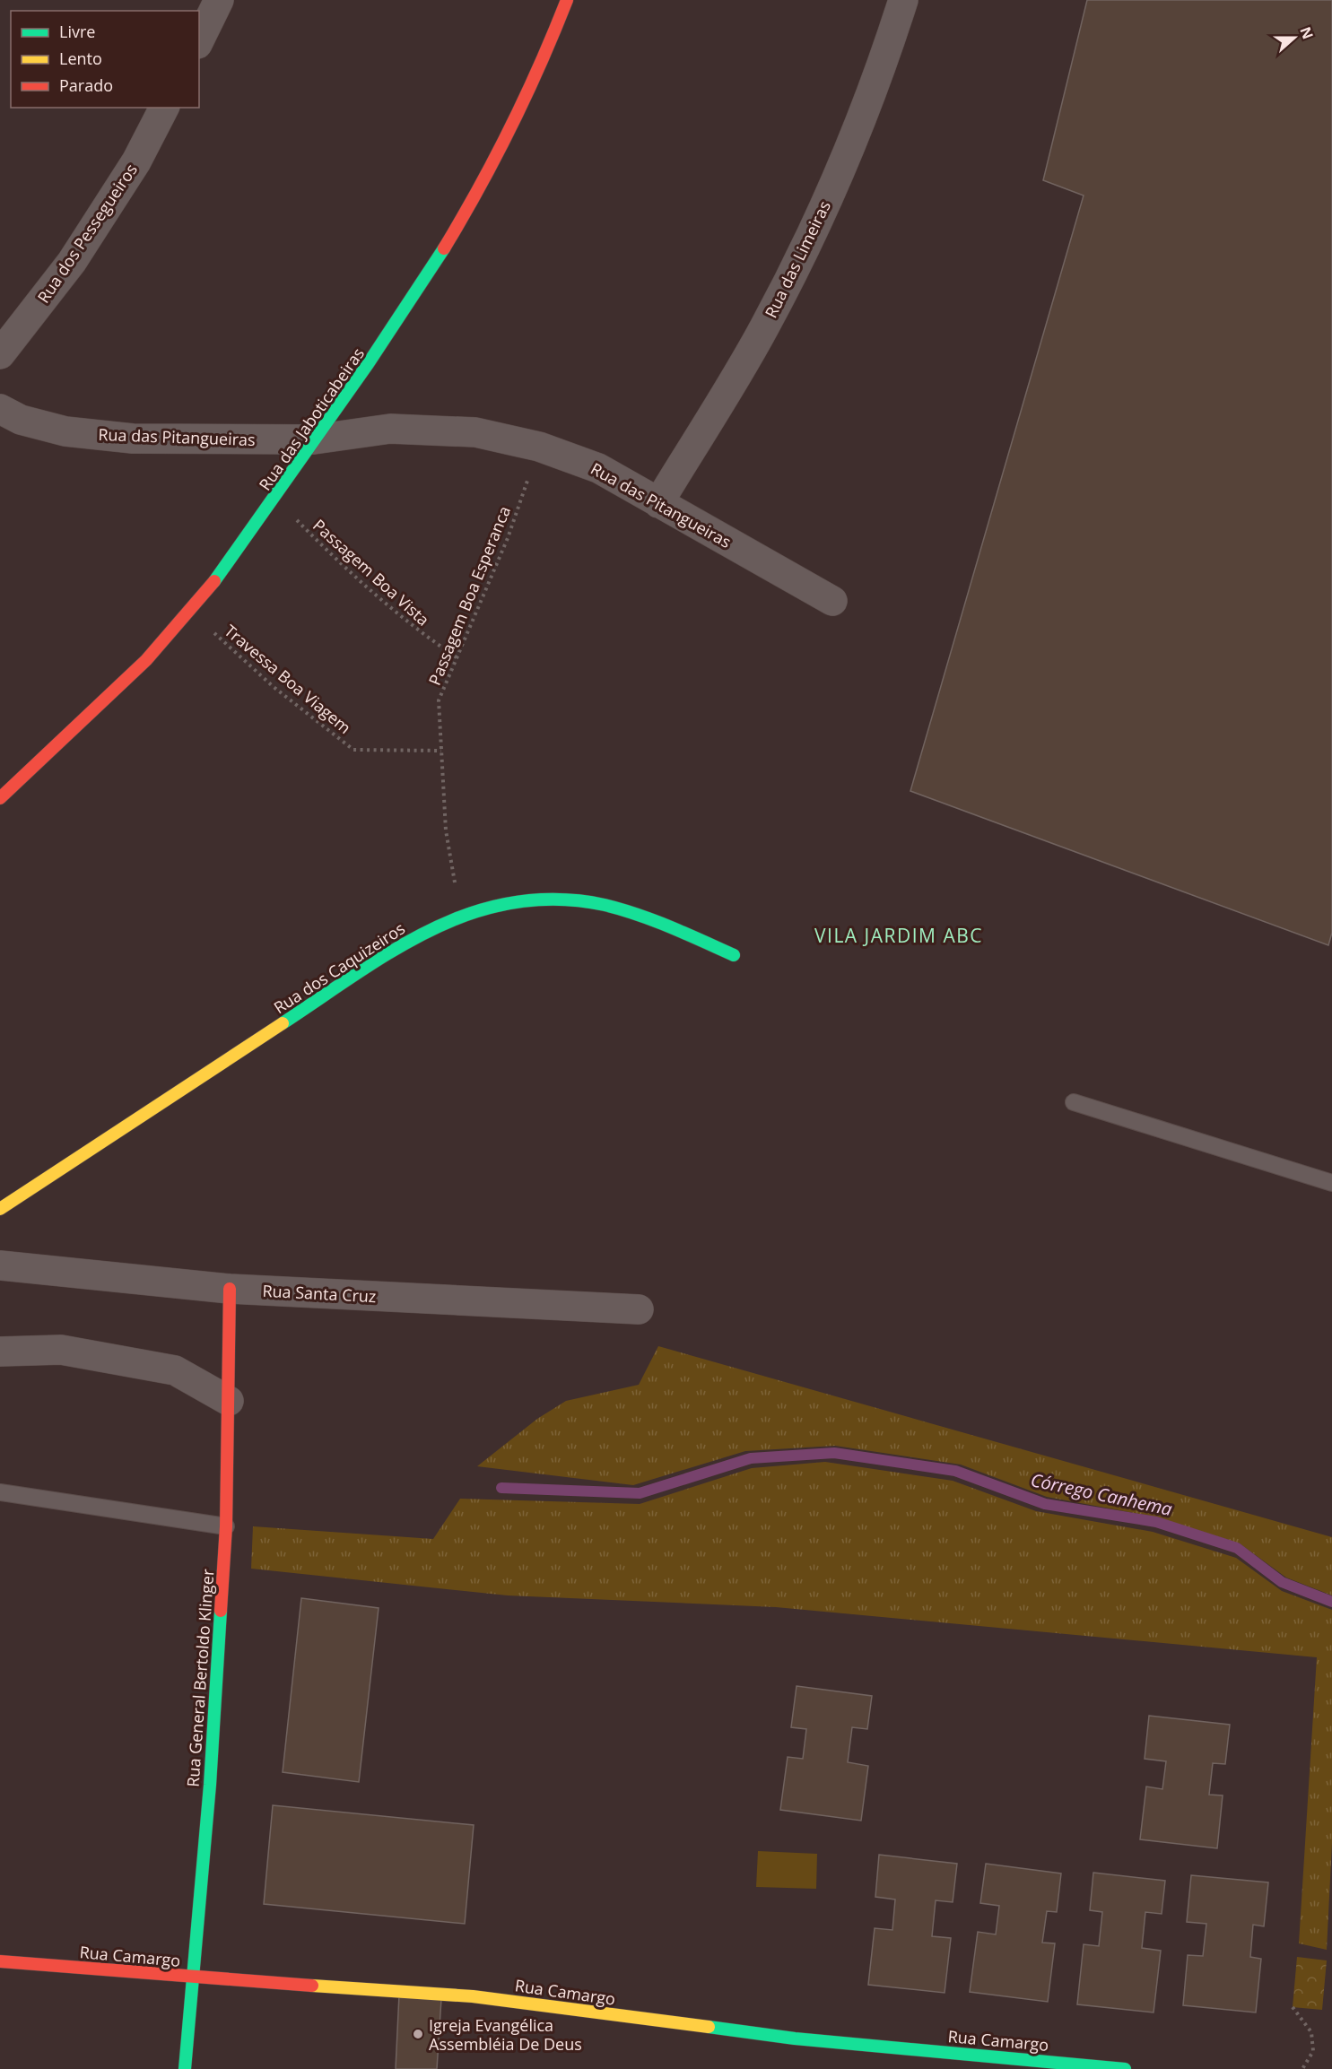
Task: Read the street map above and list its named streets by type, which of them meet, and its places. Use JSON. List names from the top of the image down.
{
  "streets": {
    "street": [
      "Rua dos Pessegueiros",
      "Rua das Limeiras",
      "Rua das Jaboticabeiras",
      "Rua das Pitangueiras",
      "Rua dos Caquizeiros",
      "Rua Santa Cruz",
      "Rua General Bertoldo Klinger",
      "Rua Camargo"
    ],
    "path": ["Passagem Boa Vista", "Passagem Boa Esperanca", "Travessa Boa Viagem"]
  },
  "crossings": [
    ["Rua das Limeiras", "Rua das Pitangueiras"],
    ["Rua das Jaboticabeiras", "Rua das Pitangueiras"],
    ["Rua das Jaboticabeiras", "Passagem Boa Vista"],
    ["Rua das Jaboticabeiras", "Travessa Boa Viagem"],
    ["Rua das Pitangueiras", "Passagem Boa Esperanca"],
    ["Passagem Boa Vista", "Passagem Boa Esperanca"],
    ["Passagem Boa Esperanca", "Travessa Boa Viagem"],
    ["Passagem Boa Esperanca", "Rua dos Caquizeiros"],
    ["Rua Santa Cruz", "Rua General Bertoldo Klinger"],
    ["Rua General Bertoldo Klinger", "Rua Camargo"]
  ],
  "districts": ["VILA JARDIM ABC"],
  "water": ["Córrego Canhema"],
  "places": ["Igreja Evangélica Assembléia De Deus"],
  "legend": ["Livre", "Lento", "Parado"],
  "north": "right"
}
